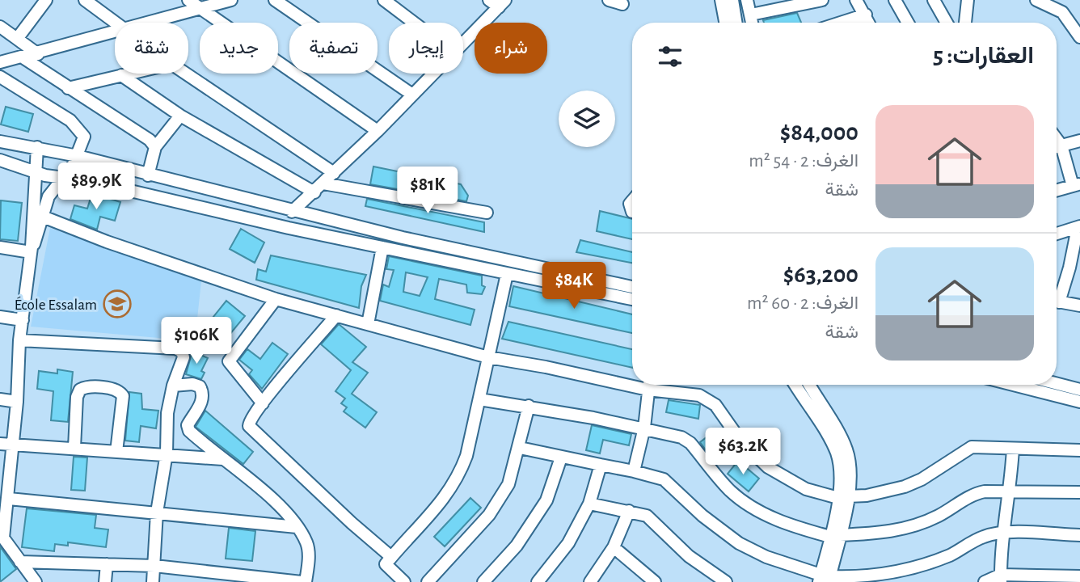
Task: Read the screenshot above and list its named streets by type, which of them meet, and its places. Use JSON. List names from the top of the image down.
{
  "places": {
    "school or university": ["École Essalam"]
  },
  "page": {
    "chip": [
      "شراء",
      "إيجار",
      "تصفية",
      "جديد",
      "شقة"
    ],
    "heading": "العقارات: 5",
    "list": [
      {
        "name": "$84,000",
        "note": "الغرف: 2 · 54 m² · شقة"
      },
      {
        "name": "$63,200",
        "note": "الغرف: 2 · 60 m² · شقة"
      }
    ],
    "price": [
      "$89.9K",
      "$81K",
      "$84K",
      "$106K",
      "$63.2K"
    ]
  }
}
